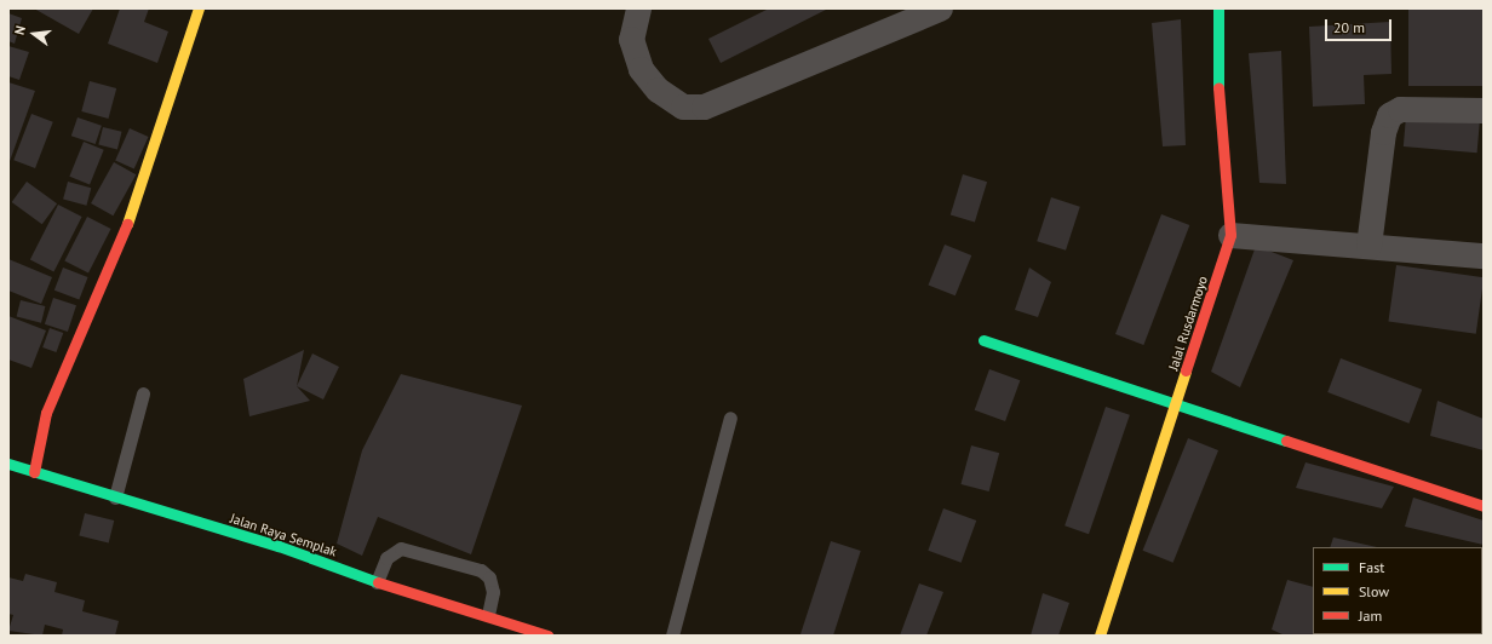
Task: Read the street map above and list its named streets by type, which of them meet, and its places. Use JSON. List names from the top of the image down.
{
  "streets": {
    "street": ["Jalal Rusdarmoyo", "Jalan Raya Semplak"]
  },
  "legend": ["Fast", "Slow", "Jam"],
  "scale_bar": "20 m",
  "north": "left"
}
